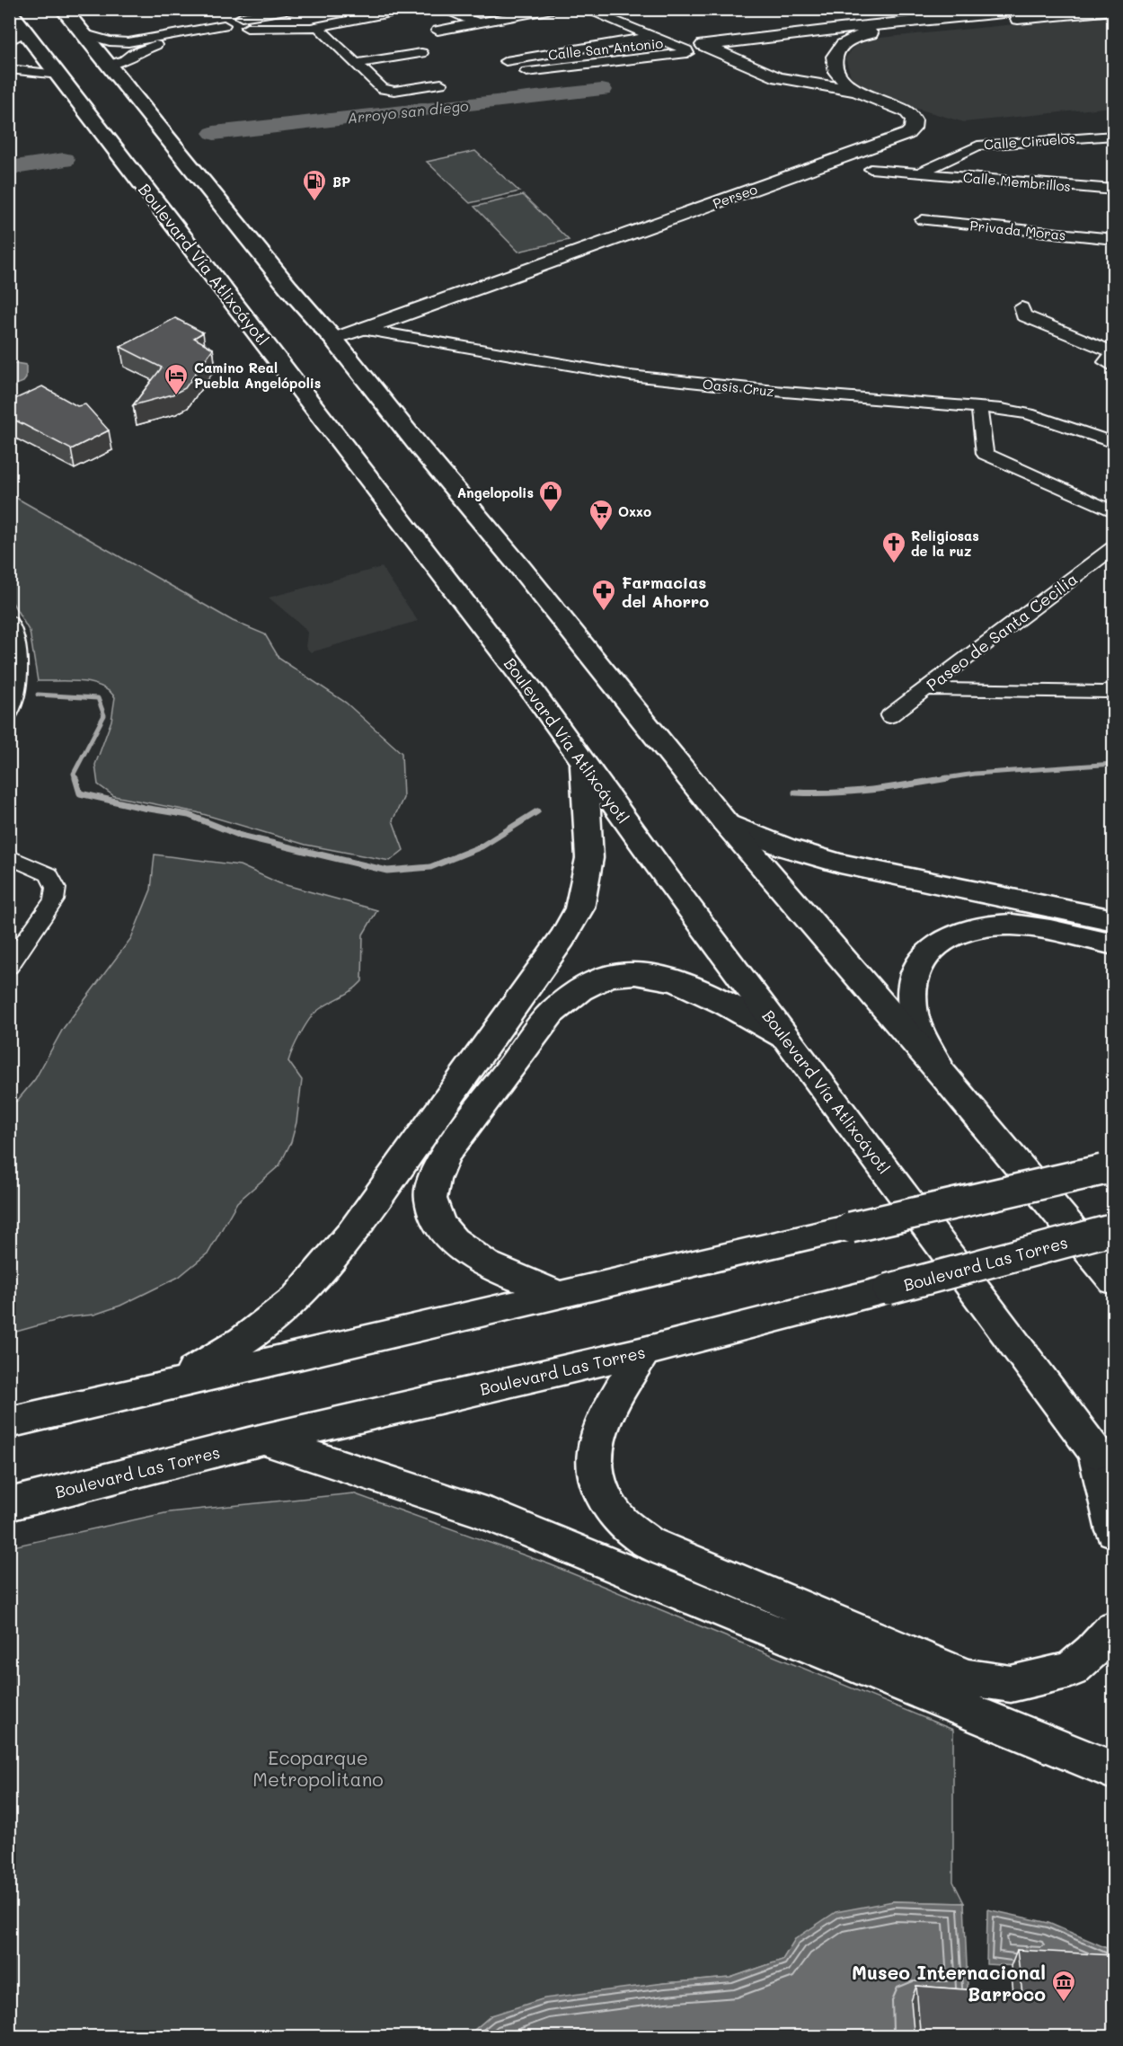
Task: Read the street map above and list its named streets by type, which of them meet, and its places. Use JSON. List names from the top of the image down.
{
  "streets": {
    "main road": ["Boulevard Vía Atlixcáyotl", "Boulevard Las Torres"],
    "street": [
      "Calle San Antonio",
      "Calle Ciruelos",
      "Calle Membrillos",
      "Perseo",
      "Privada Moras",
      "Oasis Cruz",
      "Paseo de Santa Cecilia"
    ]
  },
  "crossings": [
    ["Calle Ciruelos", "Calle Membrillos"],
    ["Perseo", "Oasis Cruz"]
  ],
  "water": ["Arroyo san diego"],
  "parks": ["Ecoparque Metropolitano"],
  "places": {
    "fuel station": ["BP"],
    "hotel": ["Camino Real Puebla Angelópolis"],
    "shop": ["Angelopolis"],
    "supermarket": ["Oxxo"],
    "church": ["Religiosas de la ruz"],
    "pharmacy": ["Farmacias del Ahorro"],
    "museum": ["Museo Internacional Barroco"]
  }
}
